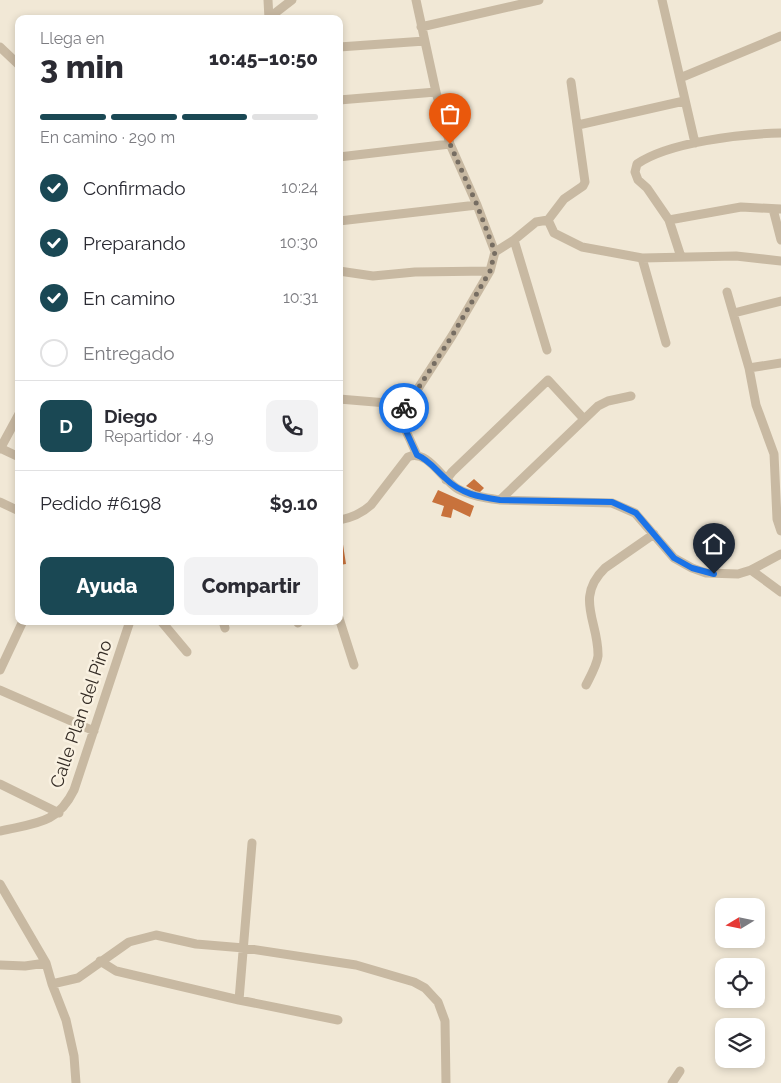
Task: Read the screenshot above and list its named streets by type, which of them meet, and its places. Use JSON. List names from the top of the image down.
{
  "streets": {
    "street": ["Calle Plan del Pino"]
  },
  "north": "left",
  "page": {
    "heading": ["3 min", "Llega en", "10:45–10:50"],
    "panel": [
      "Diego",
      "Repartidor · 4.9",
      "Pedido #6198",
      "$9.10"
    ],
    "bar": "En camino · 290 m",
    "list": [
      ["Confirmado", "10:24"],
      ["Preparando", "10:30"],
      ["En camino", "10:31"],
      "Entregado"
    ],
    "round": "D",
    "buttons": ["Ayuda", "Compartir"]
  }
}
